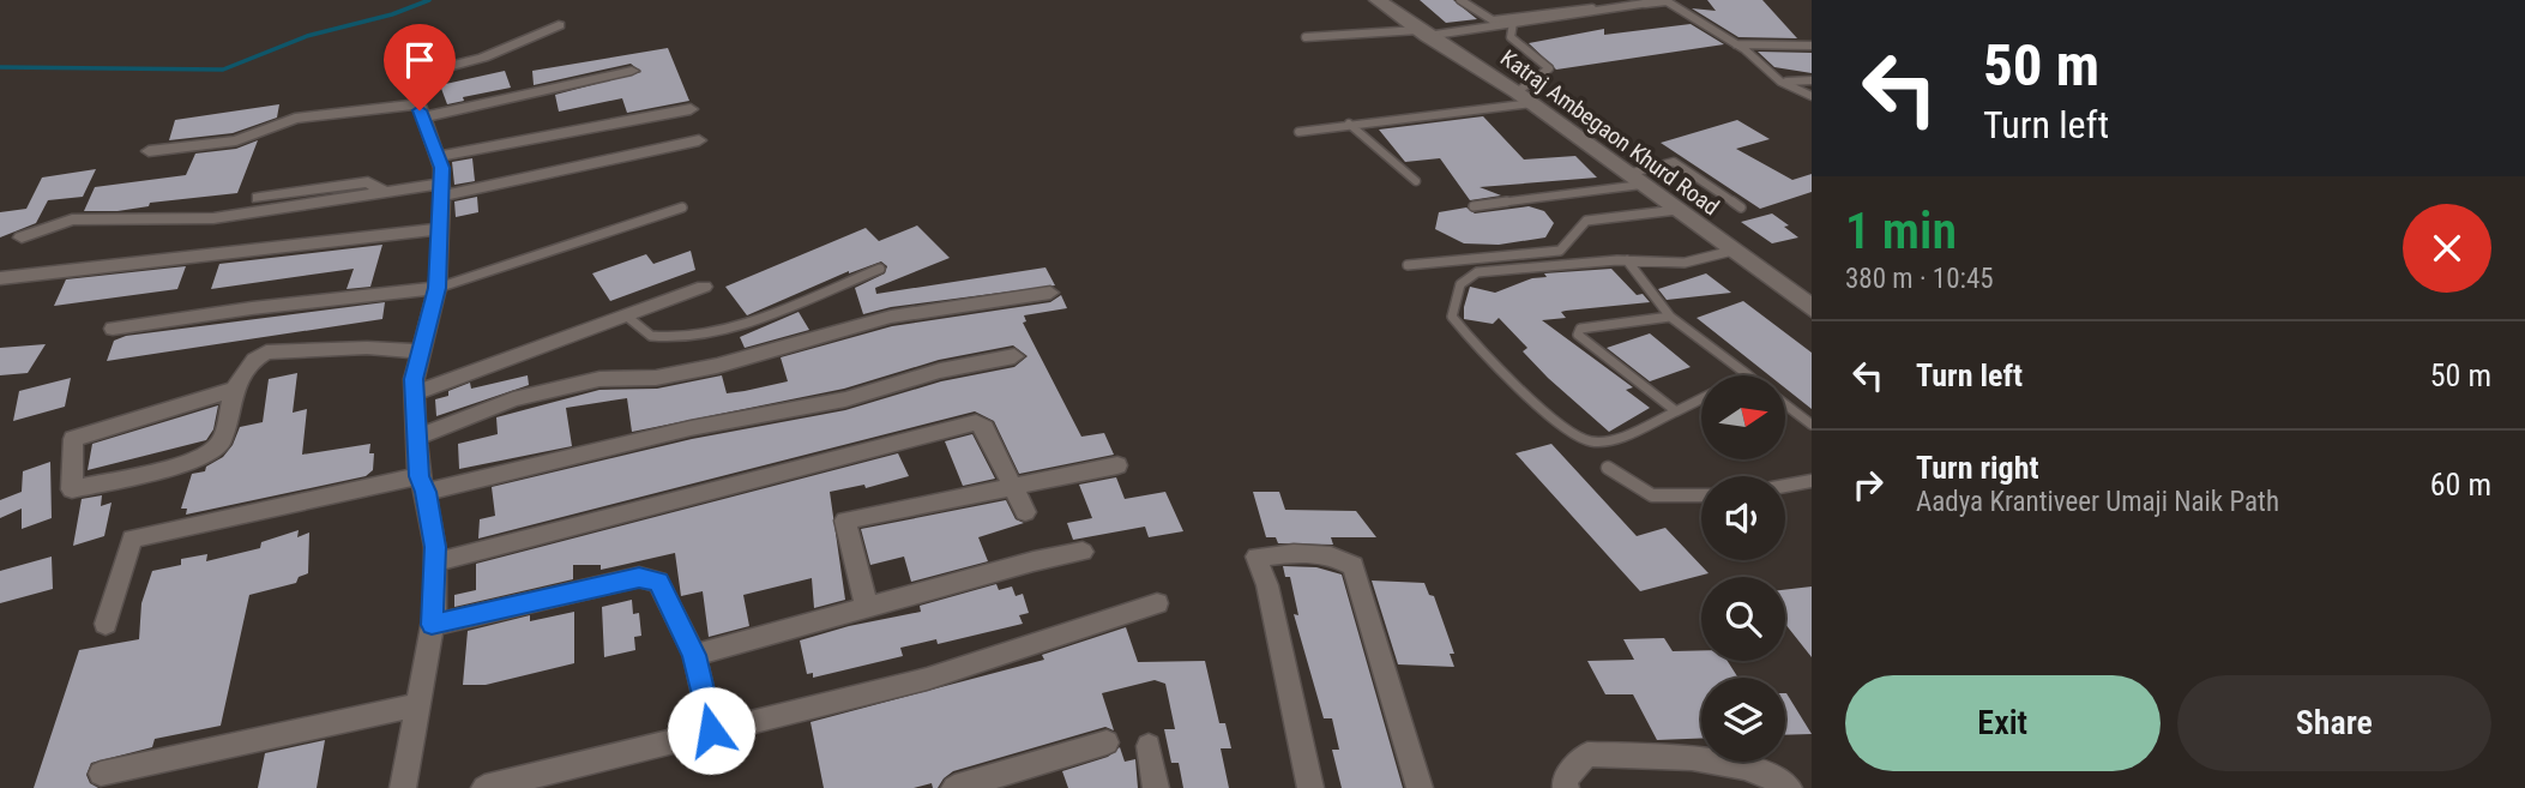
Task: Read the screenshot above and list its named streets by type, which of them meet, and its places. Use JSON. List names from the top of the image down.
{
  "streets": {
    "street": ["Katraj Ambegaon Khurd Road"]
  },
  "north": "right",
  "page": {
    "turn": ["50 m", "Turn left"],
    "heading": ["1 min", "380 m · 10:45"],
    "list": [
      {
        "name": "Turn left",
        "value": "50 m"
      },
      {
        "name": "Turn right",
        "note": "Aadya Krantiveer Umaji Naik Path",
        "value": "60 m"
      }
    ],
    "buttons": ["Exit", "Share"]
  }
}
